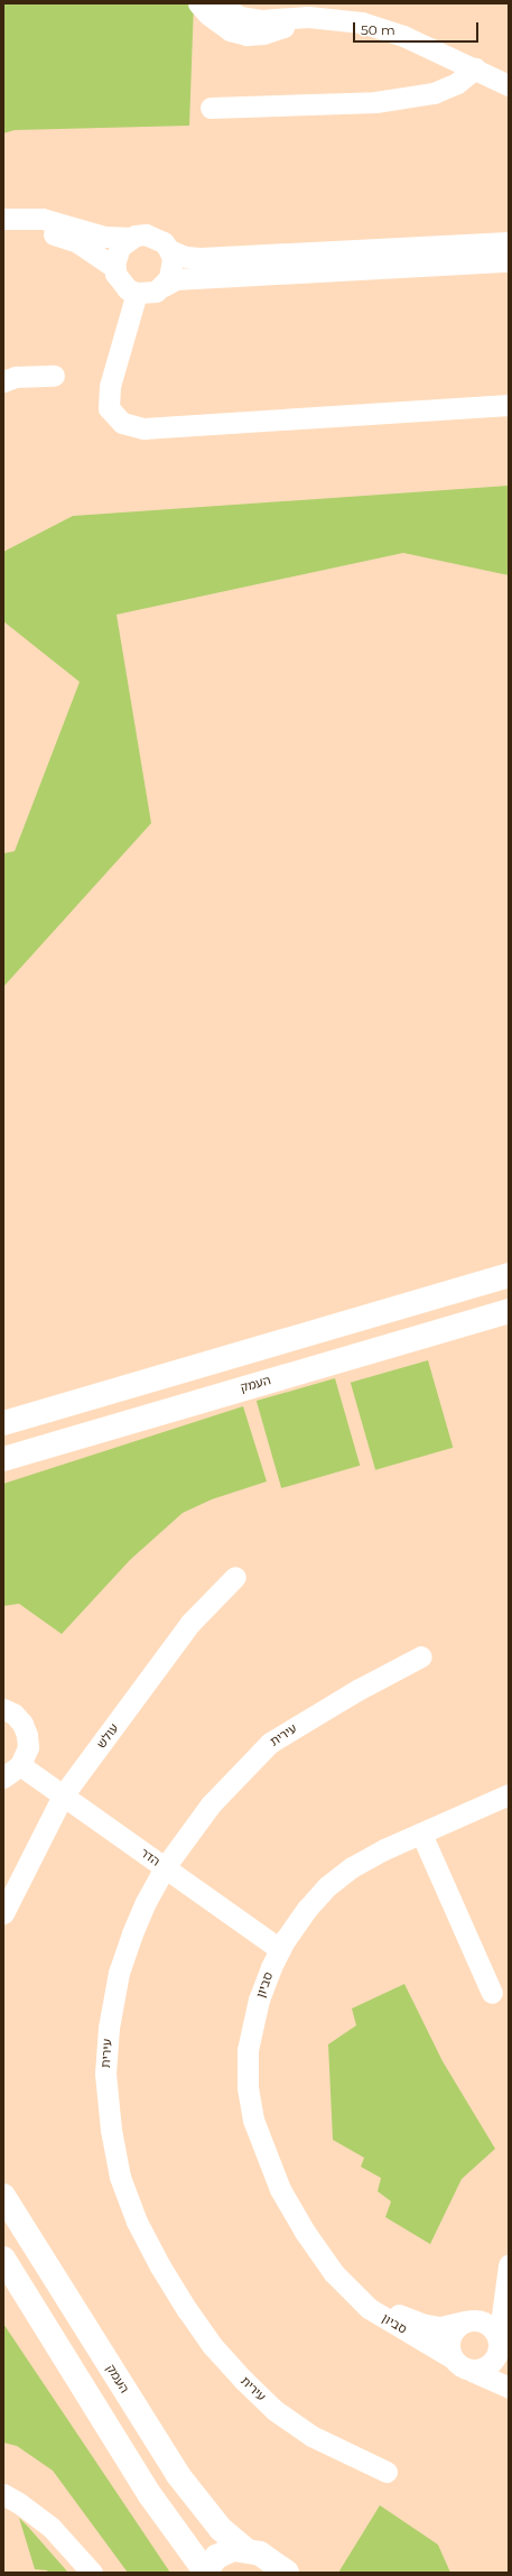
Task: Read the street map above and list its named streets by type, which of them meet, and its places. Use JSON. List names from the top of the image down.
{
  "streets": {
    "main road": ["העמק"],
    "street": [
      "עירית",
      "עולש",
      "הדר",
      "סביון"
    ]
  },
  "crossings": [
    ["עירית", "הדר"],
    ["עולש", "הדר"],
    ["הדר", "סביון"]
  ],
  "scale_bar": "50 m"
}
